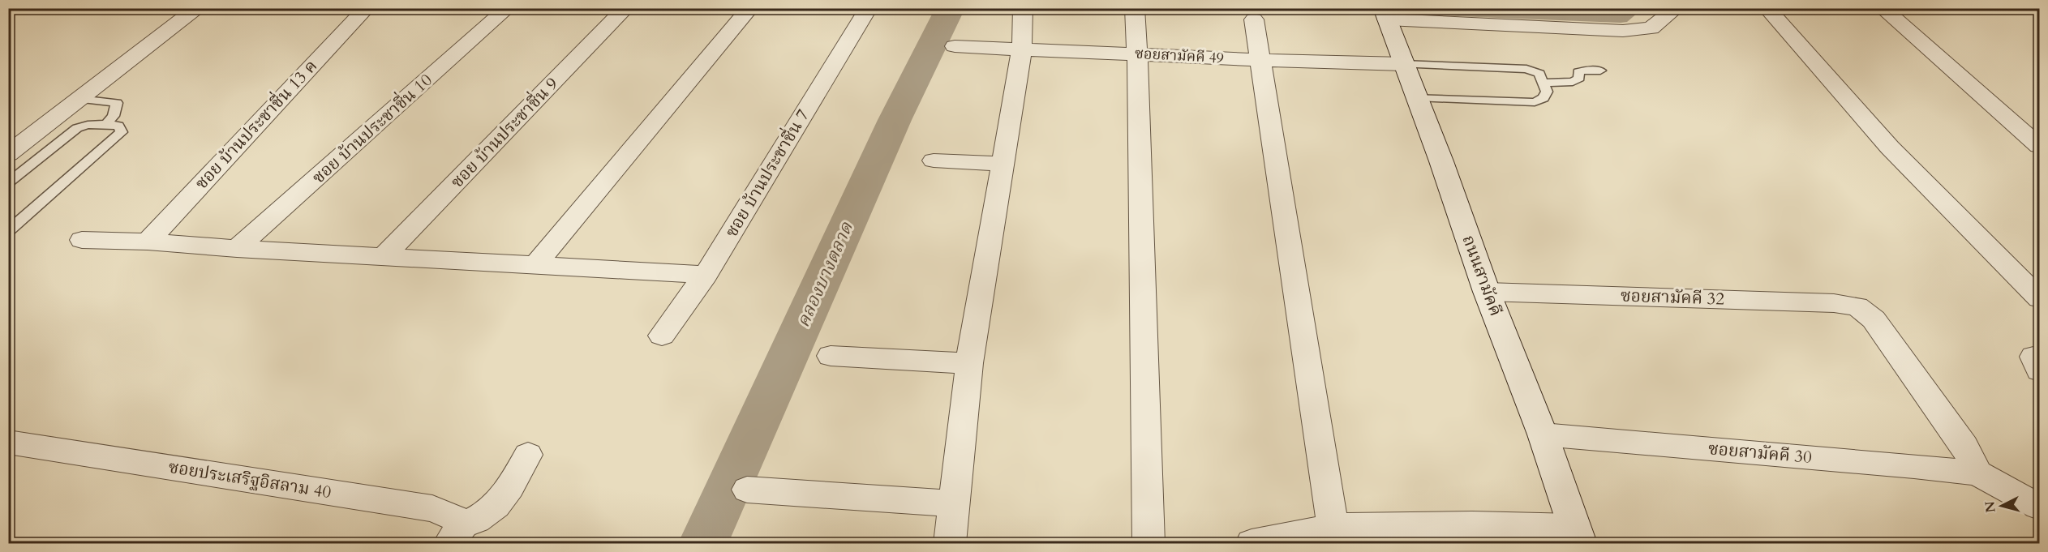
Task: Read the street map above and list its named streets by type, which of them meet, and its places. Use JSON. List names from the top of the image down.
{
  "streets": {
    "main road": ["ถนนสามัคคี"],
    "street": [
      "ซอยสามัคคี 49",
      "ซอย บ้านประชาชื่น 13 ค",
      "ซอย บ้านประชาชื่น 10",
      "ซอย บ้านประชาชื่น 9",
      "ซอย บ้านประชาชื่น 7",
      "ซอยสามัคคี 32",
      "ซอยสามัคคี 30",
      "ซอยประเสริฐอิสลาม 40"
    ]
  },
  "crossings": [
    ["ซอยสามัคคี 49", "ถนนสามัคคี"],
    ["ถนนสามัคคี", "ซอยสามัคคี 32"],
    ["ถนนสามัคคี", "ซอยสามัคคี 30"],
    ["ซอยสามัคคี 32", "ซอยสามัคคี 30"]
  ],
  "water": ["คลองบางตลาด"],
  "north": "left"
}
